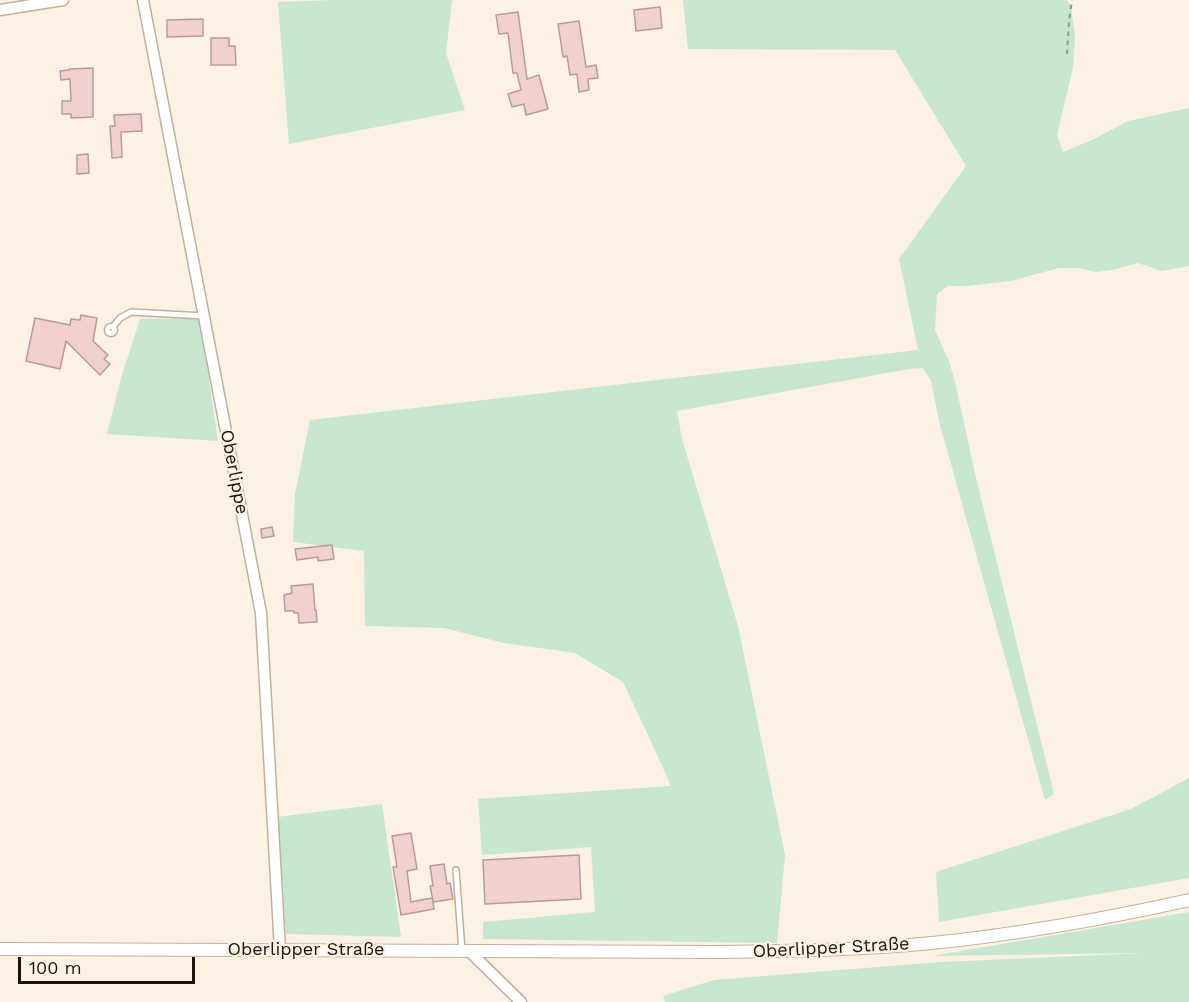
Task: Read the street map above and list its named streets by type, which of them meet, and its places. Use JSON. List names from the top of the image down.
{
  "streets": {
    "street": ["Oberlippe", "Oberlipper Straße"]
  },
  "crossings": [
    ["Oberlippe", "Oberlipper Straße"]
  ],
  "scale_bar": "100 m"
}
